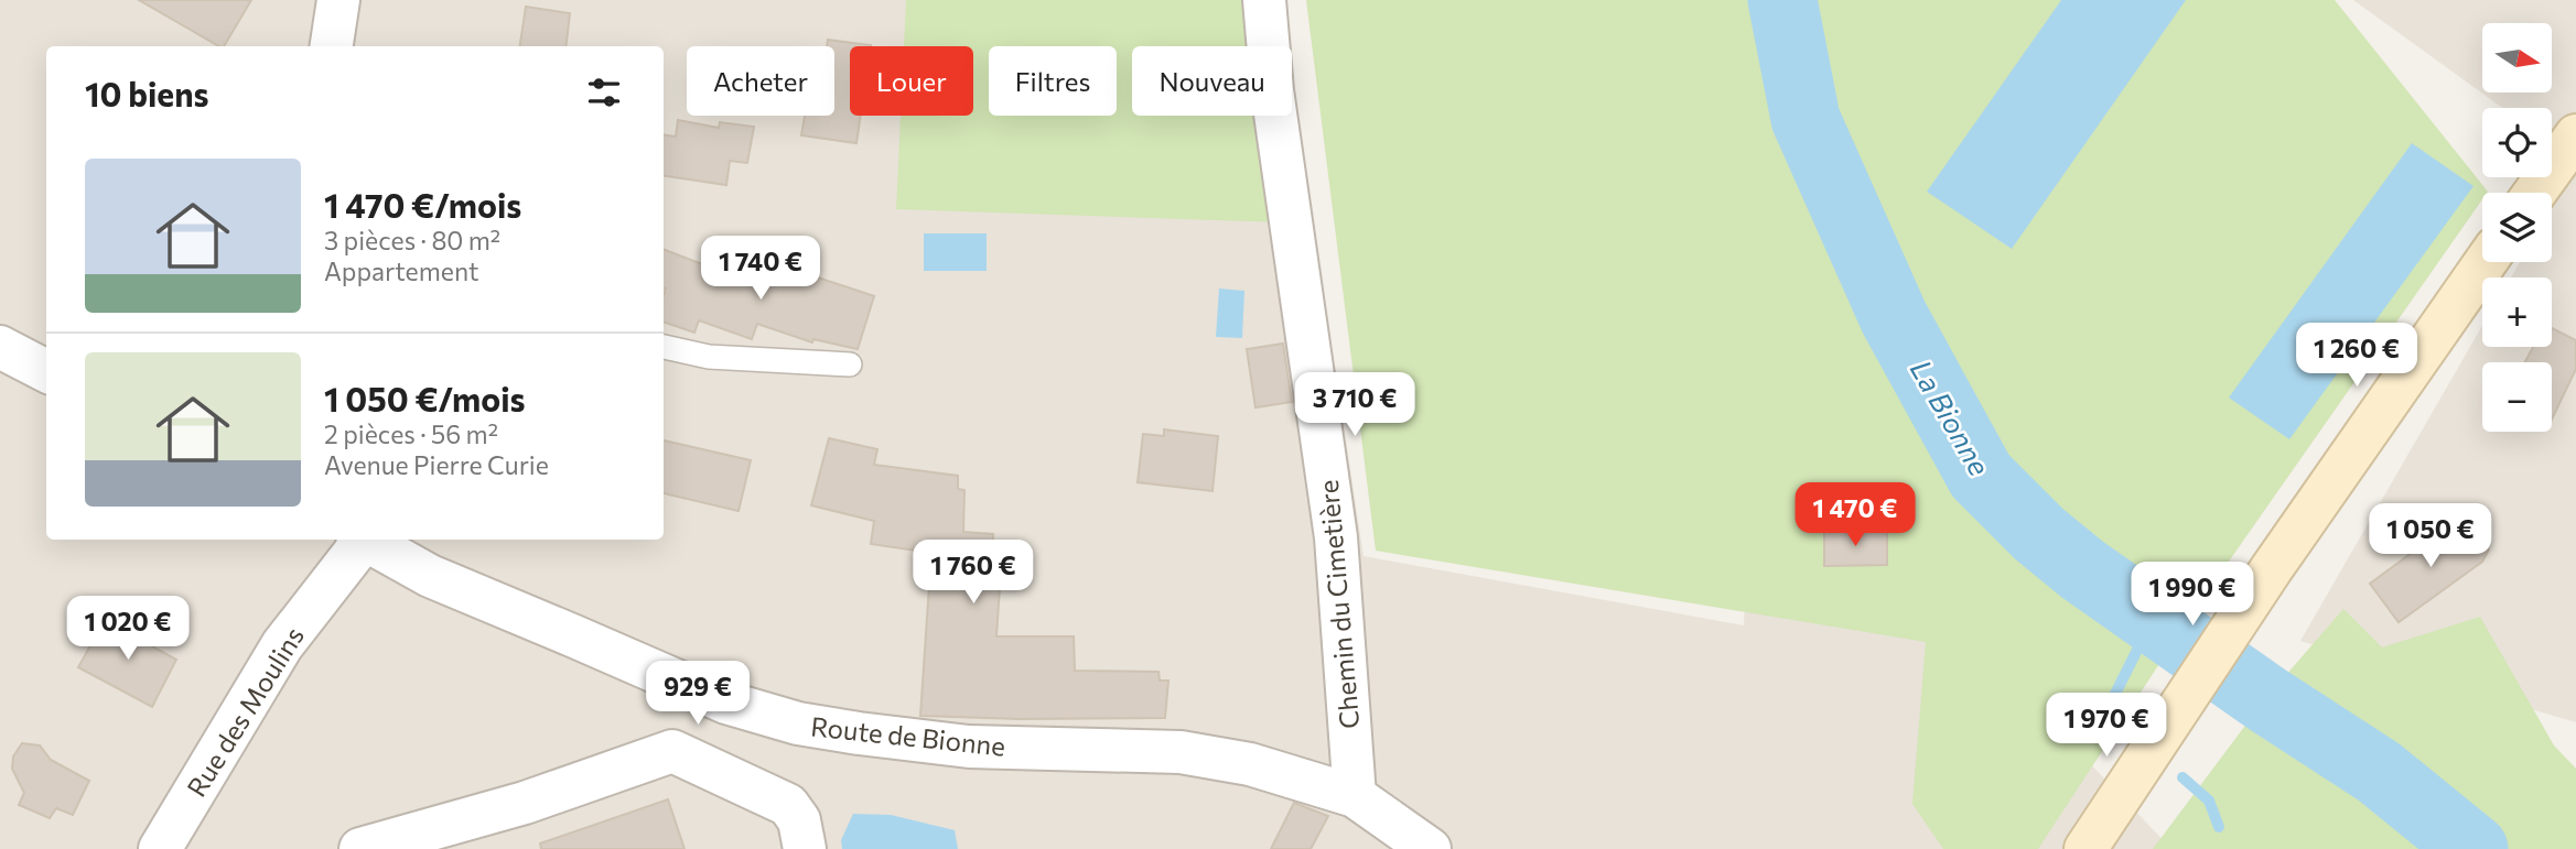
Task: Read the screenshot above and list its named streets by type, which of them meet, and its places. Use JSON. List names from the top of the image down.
{
  "streets": {
    "street": ["Chemin du Cimetière", "Rue des Moulins", "Route de Bionne"]
  },
  "crossings": [
    ["Chemin du Cimetière", "Route de Bionne"]
  ],
  "water": ["La Bionne"],
  "north": "right",
  "page": {
    "map_buttons": ["+", "−"],
    "chip": [
      "Acheter",
      "Louer",
      "Filtres",
      "Nouveau"
    ],
    "heading": "10 biens",
    "list": [
      {
        "name": "1 470 €/mois",
        "note": "3 pièces · 80 m² · Appartement"
      },
      {
        "name": "1 050 €/mois",
        "note": "2 pièces · 56 m² · Avenue Pierre Curie"
      }
    ],
    "price": [
      "1 740 €",
      "1 260 €",
      "3 710 €",
      "1 470 €",
      "1 050 €",
      "1 760 €",
      "1 990 €",
      "1 020 €",
      "929 €",
      "1 970 €"
    ]
  }
}
